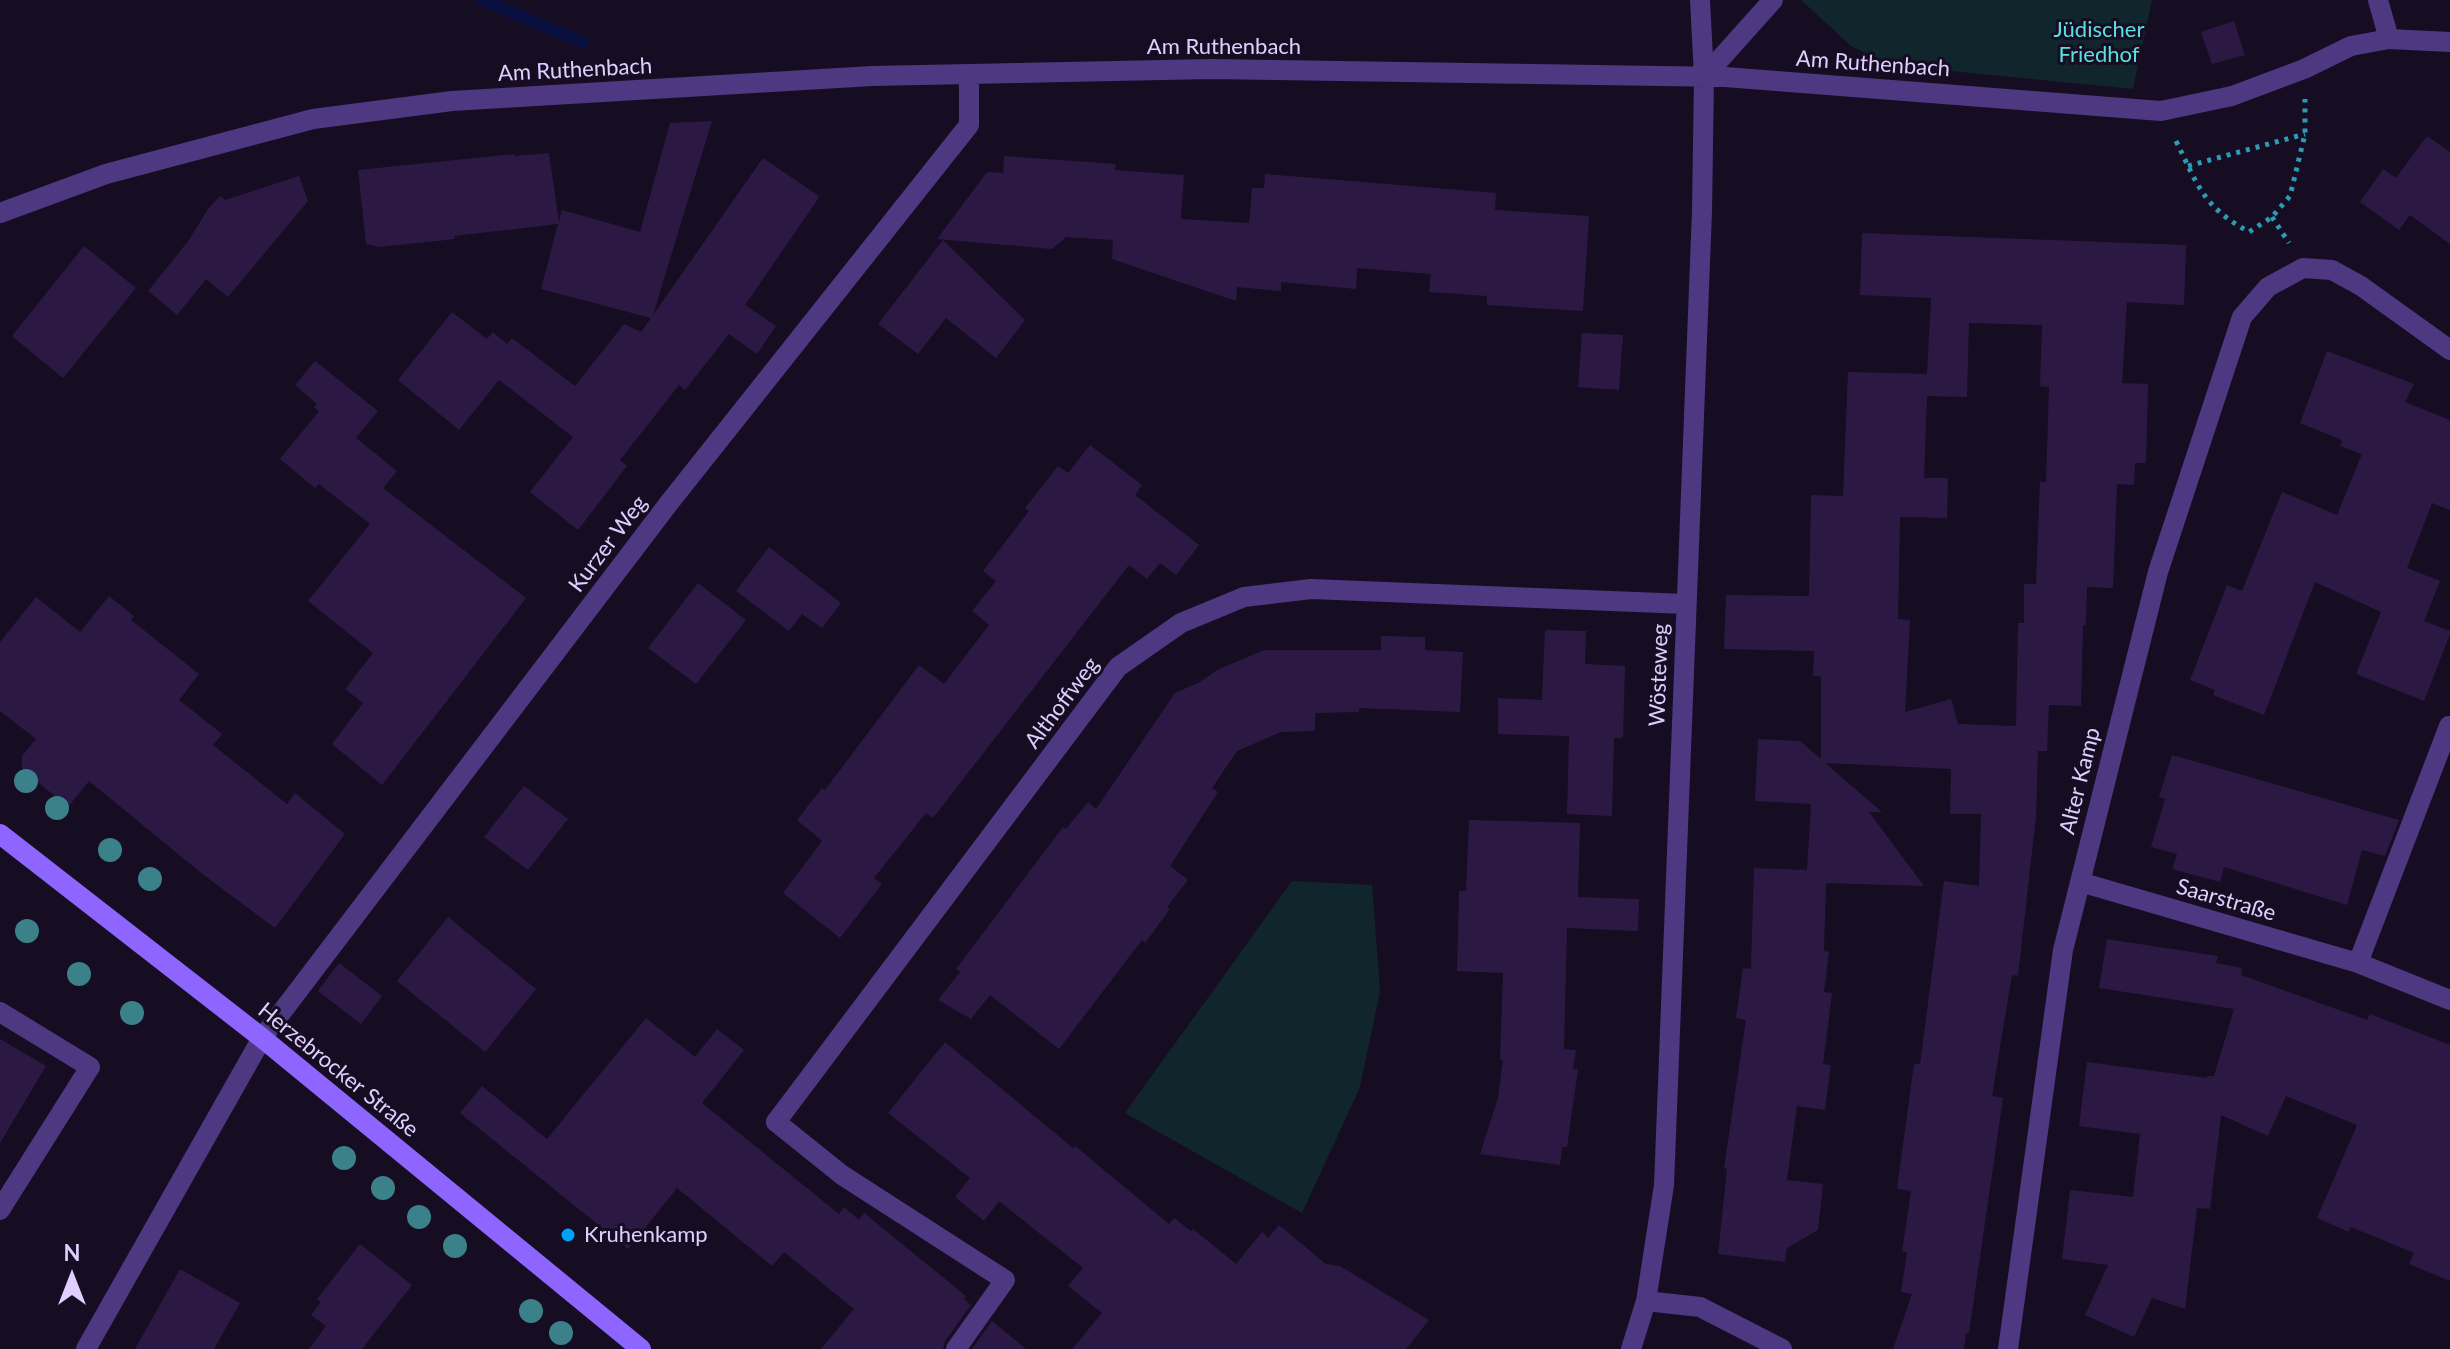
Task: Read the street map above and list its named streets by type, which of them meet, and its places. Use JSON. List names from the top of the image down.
{
  "streets": {
    "main road": ["Herzebrocker Straße"],
    "street": [
      "Am Ruthenbach",
      "Kurzer Weg",
      "Wösteweg",
      "Althoffweg",
      "Alter Kamp",
      "Saarstraße"
    ]
  },
  "crossings": [
    ["Am Ruthenbach", "Kurzer Weg"],
    ["Am Ruthenbach", "Wösteweg"],
    ["Kurzer Weg", "Herzebrocker Straße"],
    ["Wösteweg", "Althoffweg"],
    ["Alter Kamp", "Saarstraße"]
  ],
  "parks": ["Jüdischer Friedhof"],
  "places": ["Kruhenkamp"],
  "north": "top"
}
